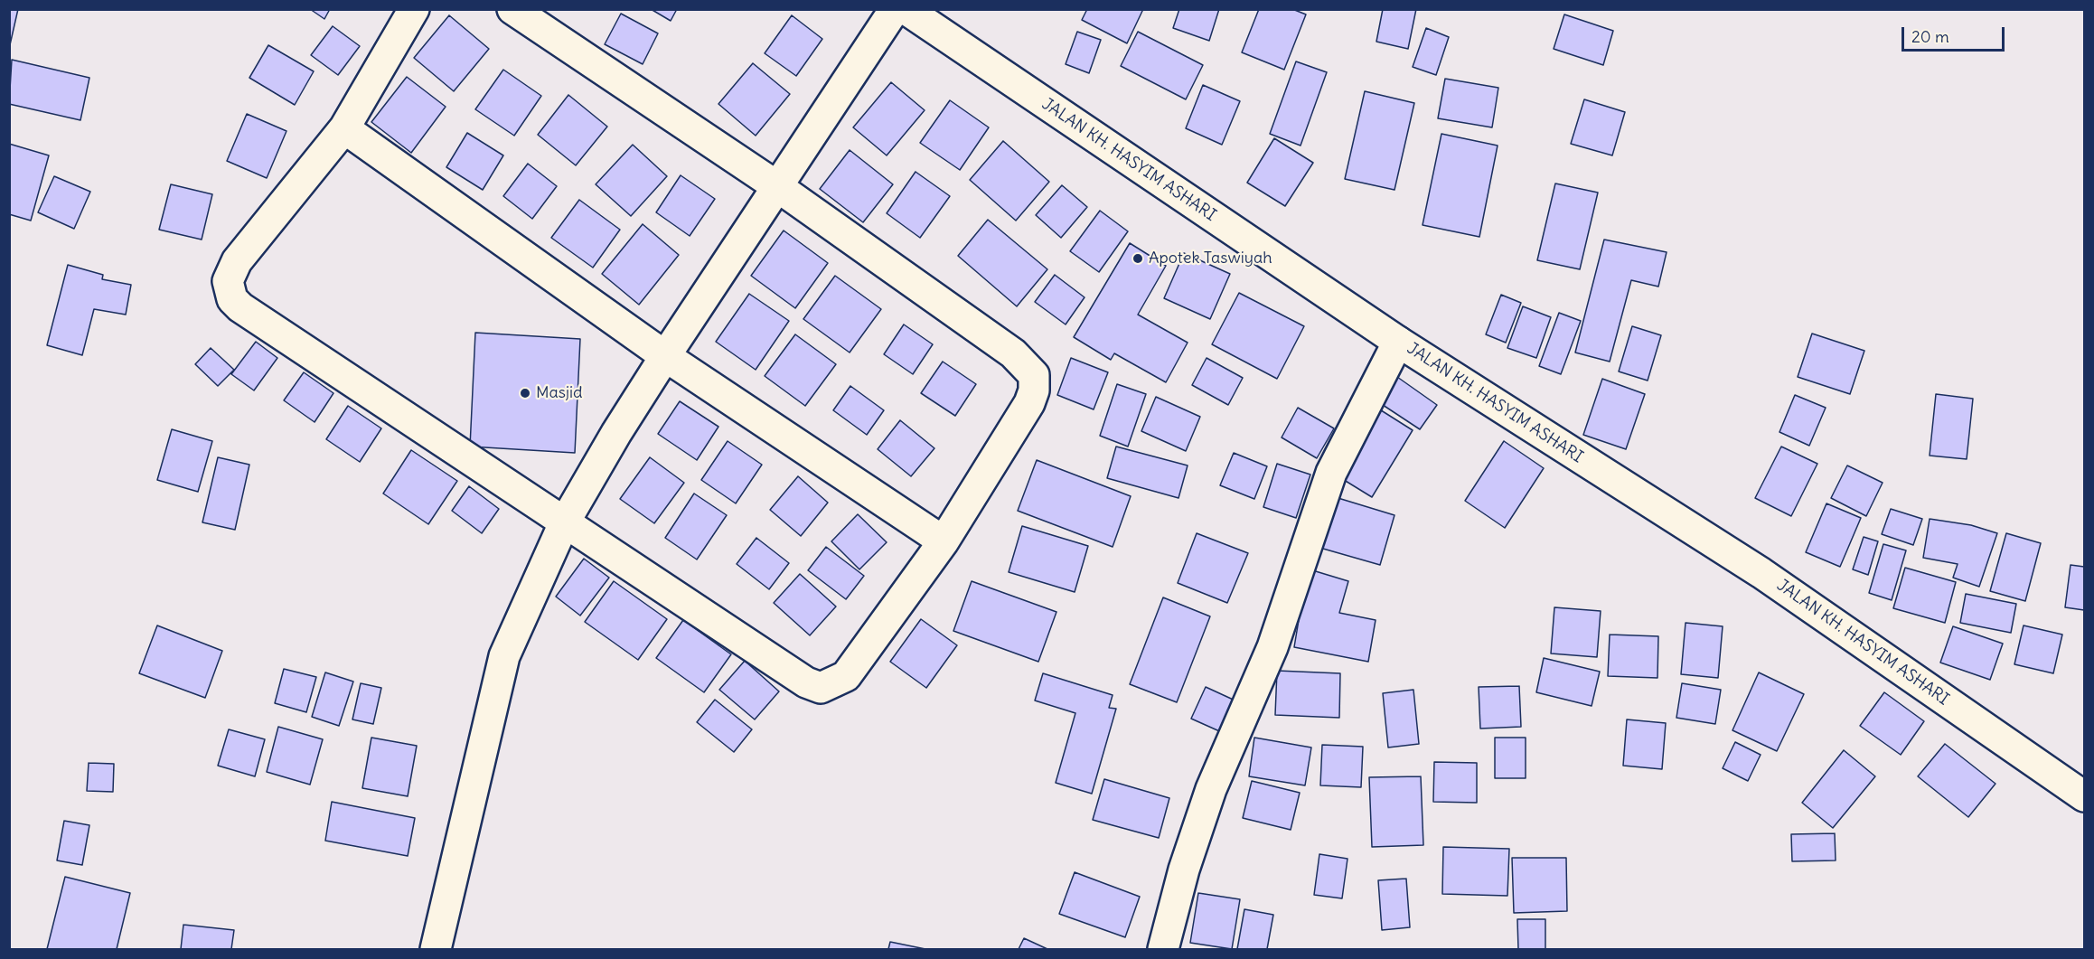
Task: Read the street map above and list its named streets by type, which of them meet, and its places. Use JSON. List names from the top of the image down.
{
  "streets": {
    "street": ["JALAN KH. HASYIM ASHARI"]
  },
  "places": ["Apotek Taswiyah", "Masjid"],
  "scale_bar": "20 m"
}
